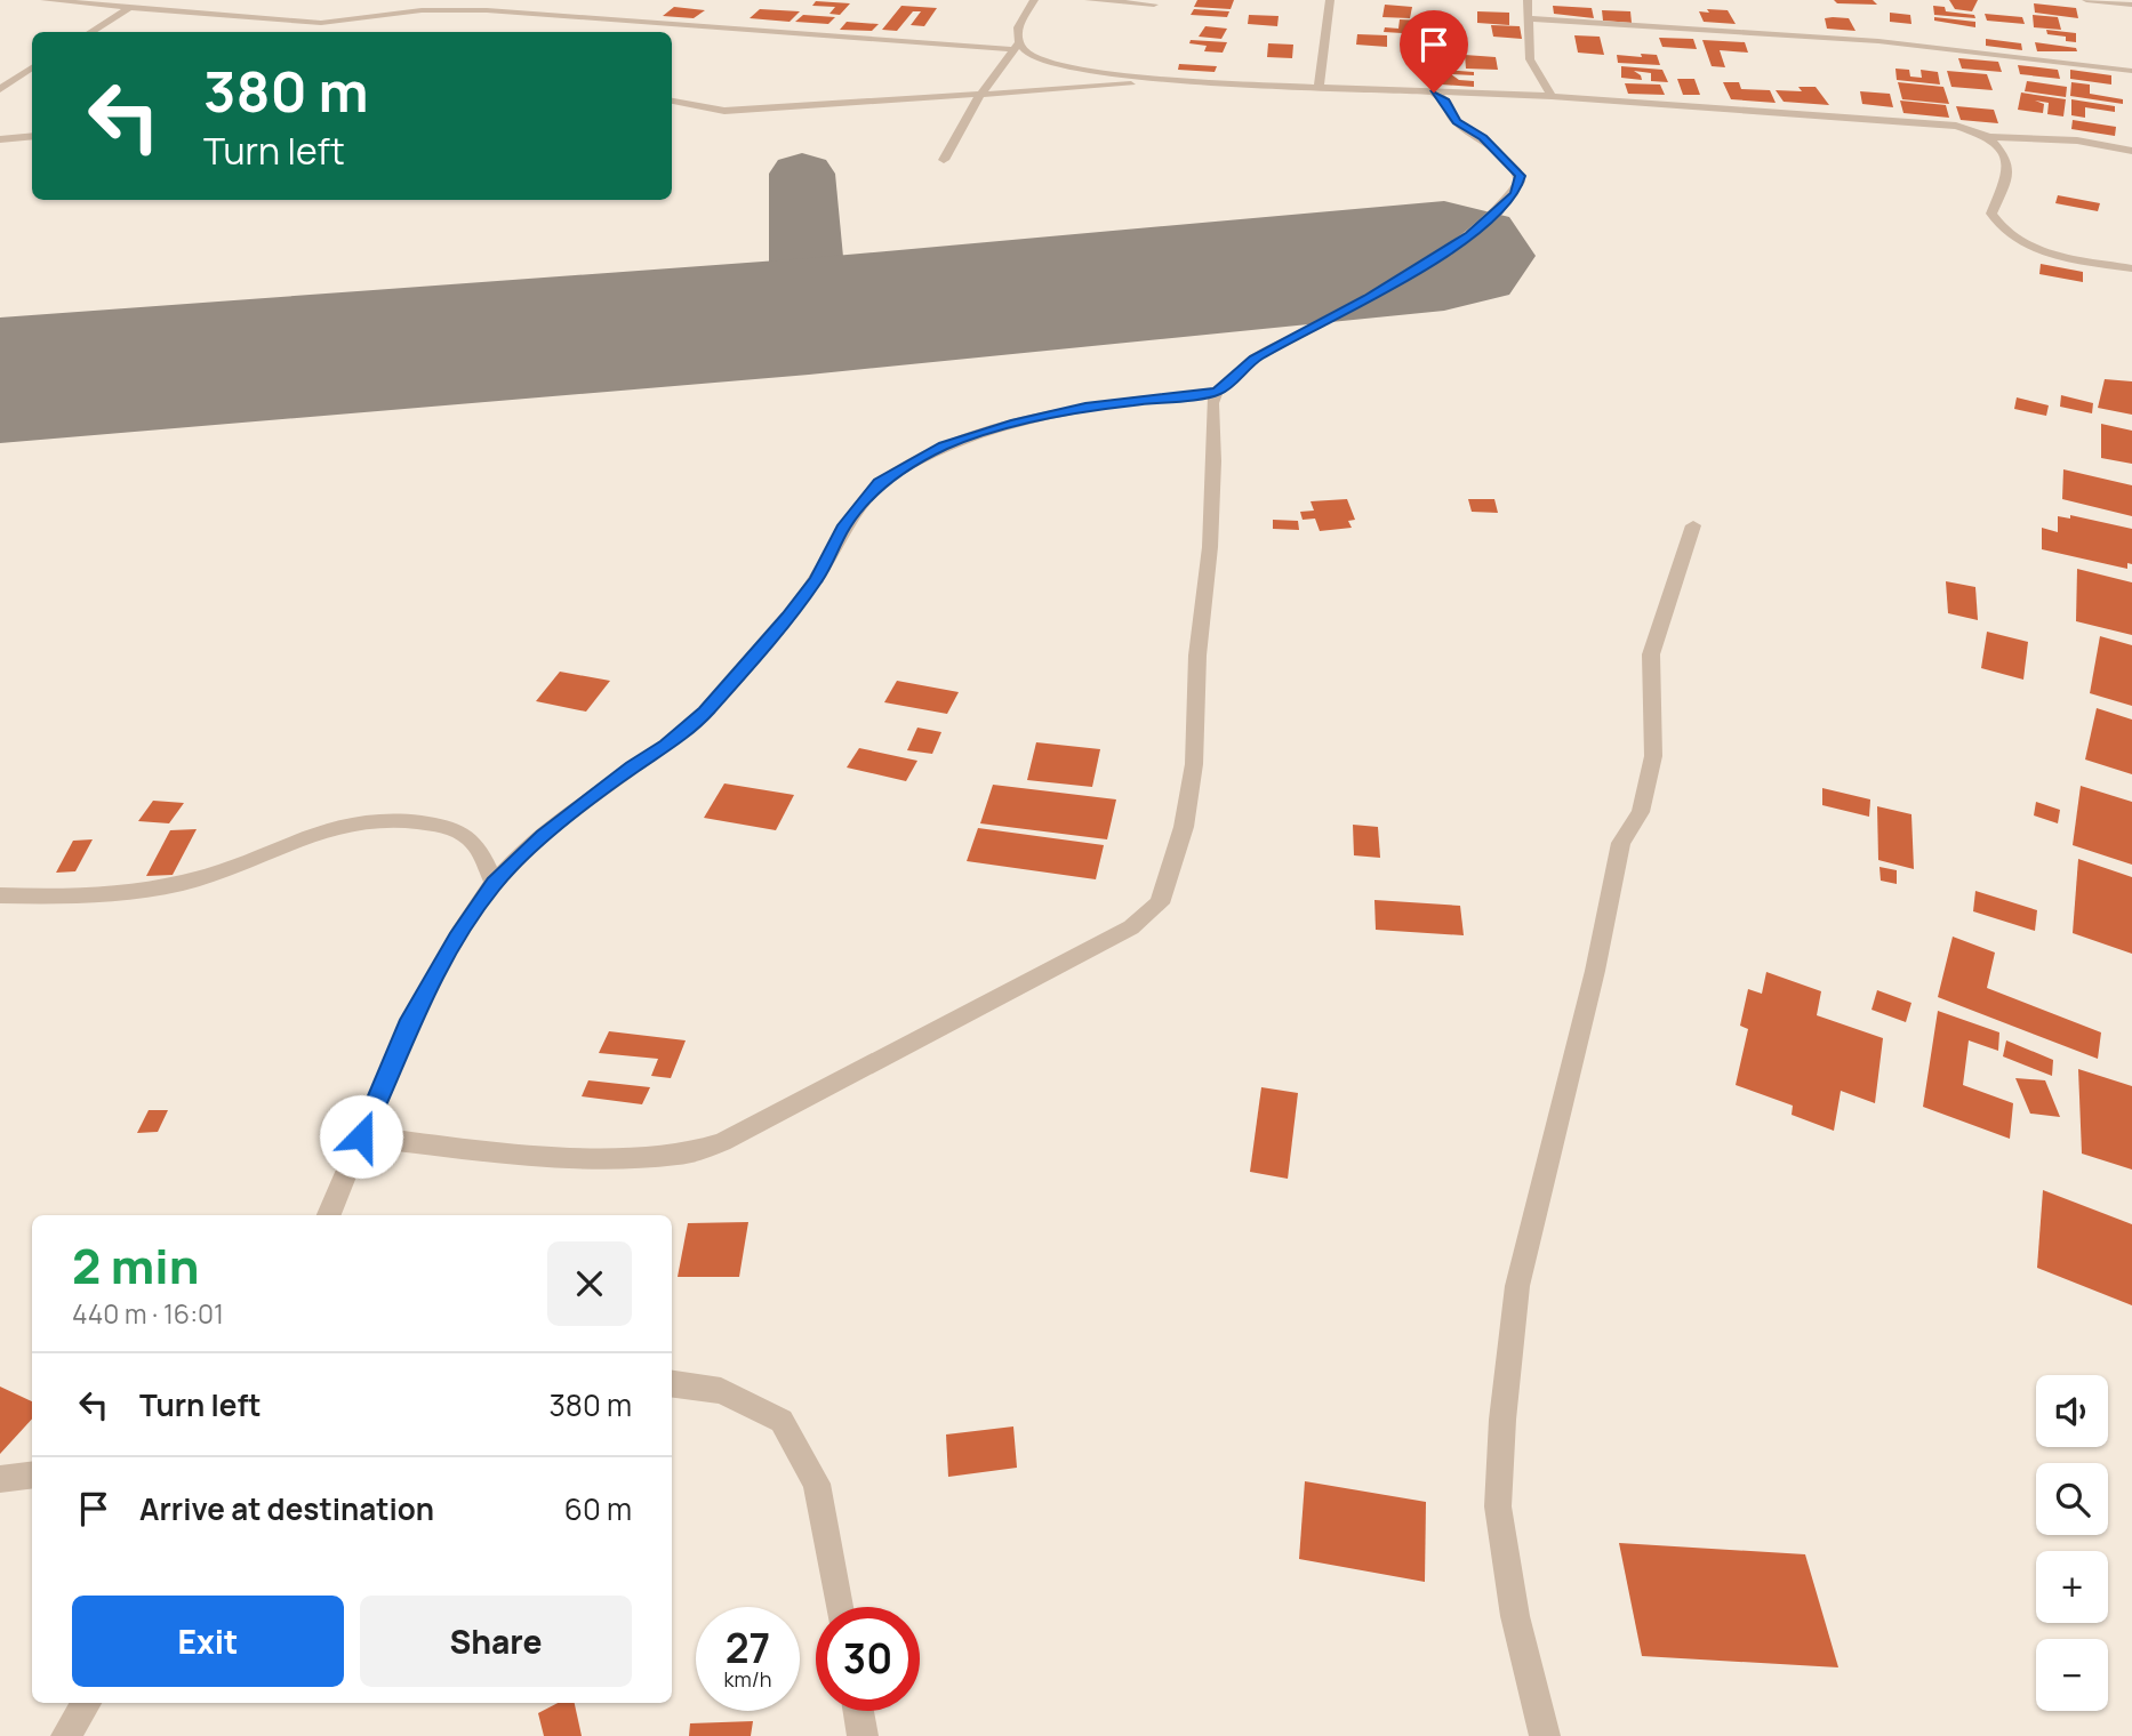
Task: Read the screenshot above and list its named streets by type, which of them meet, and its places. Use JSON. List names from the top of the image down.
{
  "page": {
    "turn": ["380 m", "Turn left"],
    "heading": ["2 min", "440 m · 16:01"],
    "list": [
      {
        "name": "Turn left",
        "value": "380 m"
      },
      {
        "name": "Arrive at destination",
        "value": "60 m"
      }
    ],
    "map_buttons": ["+", "−"],
    "buttons": ["Exit", "Share"],
    "speed": "27 km/h",
    "limit": "30"
  }
}
